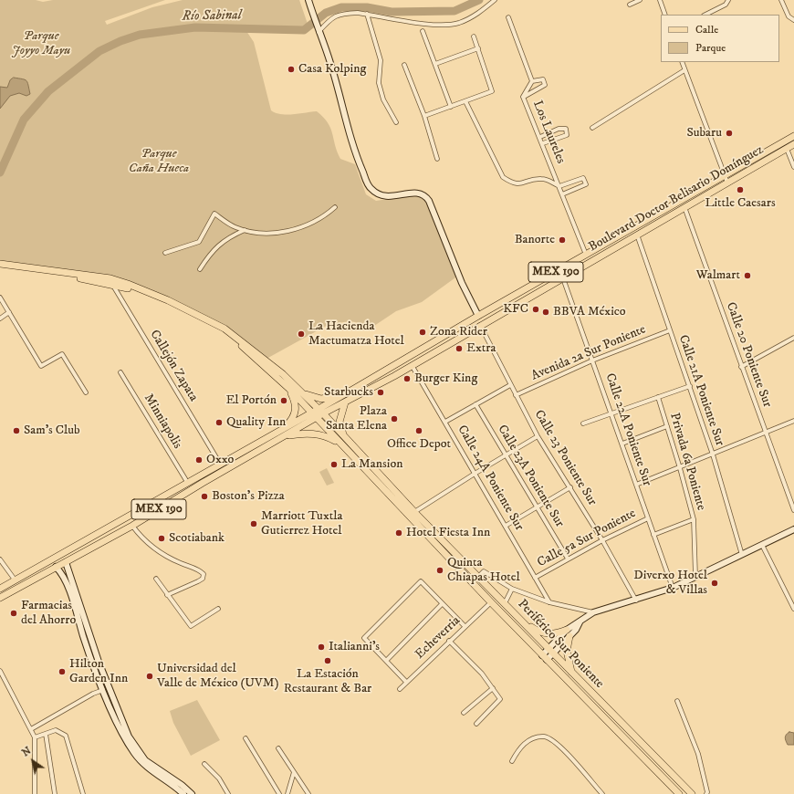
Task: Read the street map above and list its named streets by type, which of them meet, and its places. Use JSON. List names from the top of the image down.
{
  "streets": {
    "main road": ["Boulevard Doctor Belisario Domínguez", "MEX 190", "Periférico Sur Poniente"],
    "street": [
      "Los Laureles",
      "Avenida 2a Sur Poniente",
      "Calle 20 Poniente Sur",
      "Callejón Zapata",
      "Calle 21A Poniente Sur",
      "Minniapolis",
      "Calle 22A Poniente Sur",
      "Calle 23 Poniente Sur",
      "Privada 6a Poniente",
      "Calle 23A Poniente Sur",
      "Calle 24A Poniente Sur",
      "Calle 5a Sur Poniente",
      "Echeverria"
    ]
  },
  "crossings": [
    ["Los Laureles", "Boulevard Doctor Belisario Domínguez"],
    ["Boulevard Doctor Belisario Domínguez", "Calle 20 Poniente Sur"],
    ["Boulevard Doctor Belisario Domínguez", "Callejón Zapata"],
    ["Boulevard Doctor Belisario Domínguez", "Calle 21A Poniente Sur"],
    ["Boulevard Doctor Belisario Domínguez", "Minniapolis"],
    ["Boulevard Doctor Belisario Domínguez", "Calle 22A Poniente Sur"],
    ["Boulevard Doctor Belisario Domínguez", "Calle 23 Poniente Sur"],
    ["Boulevard Doctor Belisario Domínguez", "Calle 24A Poniente Sur"],
    ["Boulevard Doctor Belisario Domínguez", "Periférico Sur Poniente"],
    ["Avenida 2a Sur Poniente", "Calle 21A Poniente Sur"],
    ["Avenida 2a Sur Poniente", "Calle 22A Poniente Sur"],
    ["Avenida 2a Sur Poniente", "Calle 23 Poniente Sur"],
    ["Callejón Zapata", "Periférico Sur Poniente"],
    ["Calle 22A Poniente Sur", "Calle 5a Sur Poniente"],
    ["Calle 23 Poniente Sur", "Calle 5a Sur Poniente"],
    ["Calle 23A Poniente Sur", "Calle 5a Sur Poniente"],
    ["Calle 24A Poniente Sur", "Calle 5a Sur Poniente"],
    ["Echeverria", "Periférico Sur Poniente"]
  ],
  "water": ["Río Sabinal"],
  "parks": ["Parque Joyyo Mayu", "Parque Caña Hueca"],
  "places": [
    "Casa Kolping",
    "Subaru",
    "Little Caesars",
    "Banorte",
    "Walmart",
    "KFC",
    "BBVA México",
    "Zona Rider",
    "La Hacienda Mactumatza Hotel",
    "Extra",
    "Burger King",
    "Starbucks",
    "El Portón",
    "Plaza Santa Elena",
    "Quality Inn",
    "Sam's Club",
    "Office Depot",
    "Oxxo",
    "La Mansion",
    "Boston's Pizza",
    "Marriott Tuxtla Gutierrez Hotel",
    "Hotel Fiesta Inn",
    "Scotiabank",
    "Quinta Chiapas Hotel",
    "Diverxo Hotel & Villas",
    "Farmacias del Ahorro",
    "Italianni's",
    "La Estación Restaurant & Bar",
    "Hilton Garden Inn",
    "Universidad del Valle de México (UVM)"
  ],
  "legend": ["Calle", "Parque"],
  "north": "top left"
}
